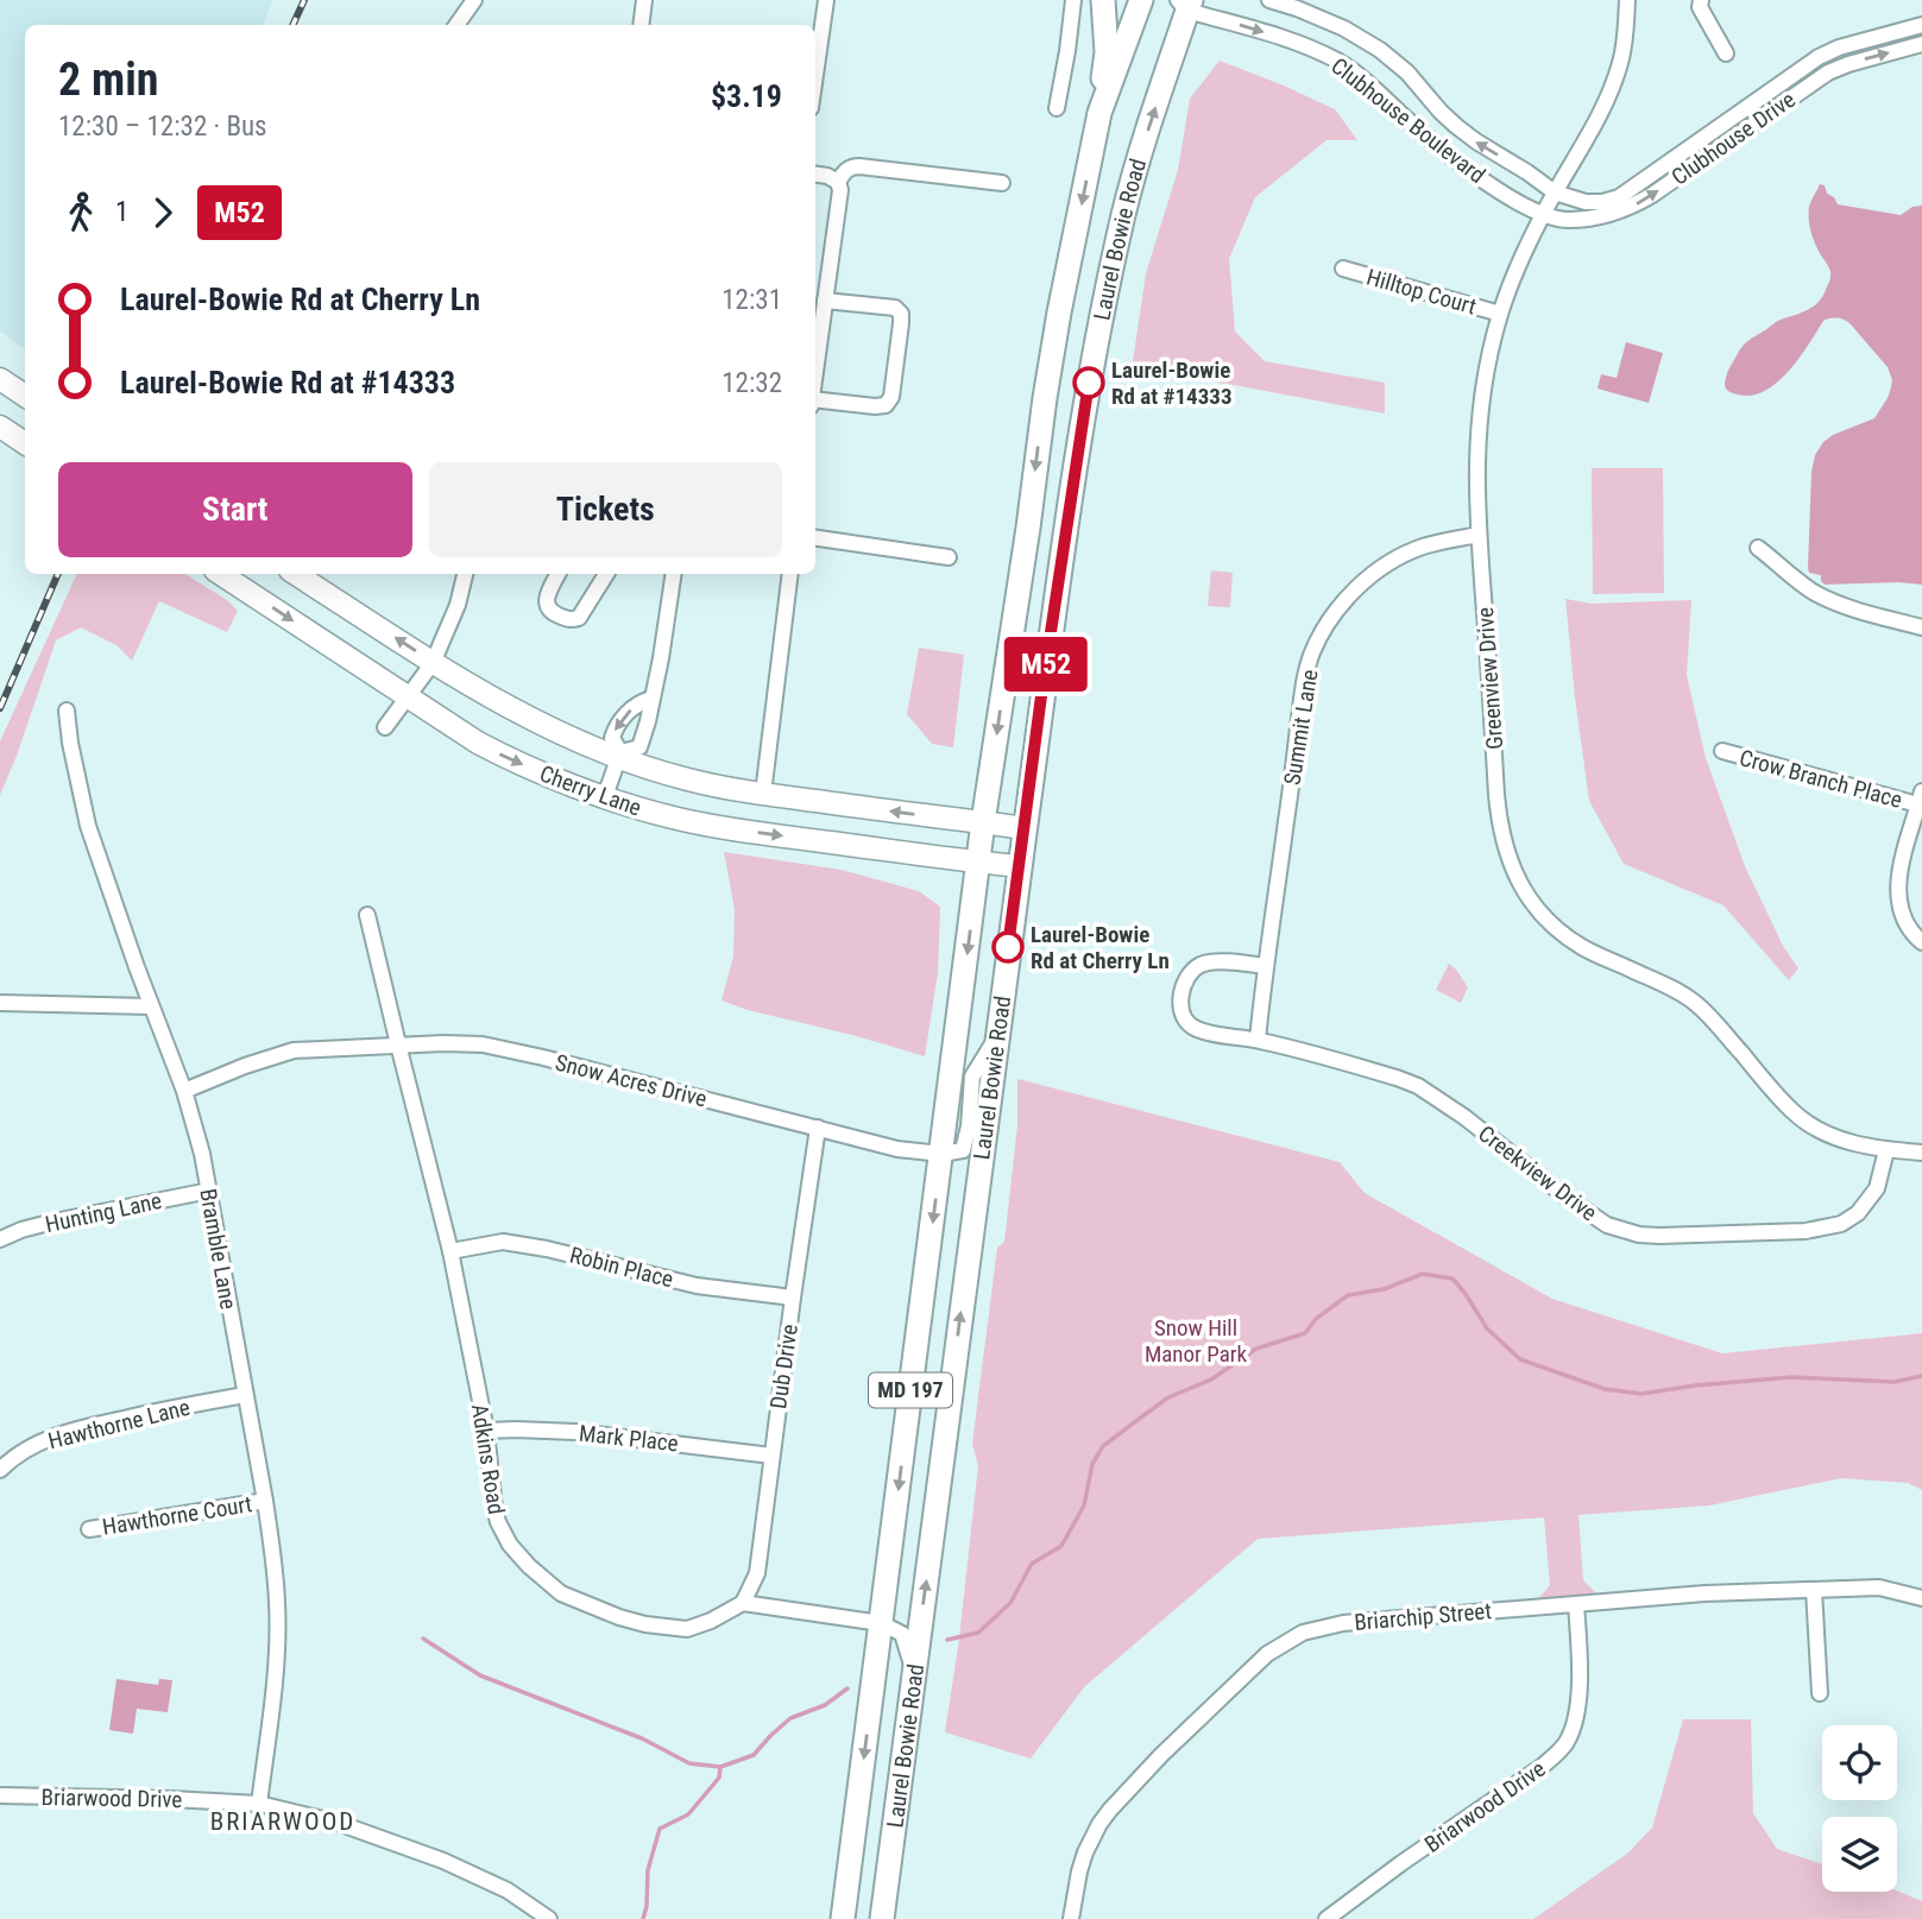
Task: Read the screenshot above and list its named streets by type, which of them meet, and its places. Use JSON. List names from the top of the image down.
{
  "streets": {
    "main road": ["Laurel Bowie Road", "Cherry Lane", "MD 197"],
    "street": [
      "Clubhouse Boulevard",
      "Clubhouse Drive",
      "Hilltop Court",
      "Greenview Drive",
      "Summit Lane",
      "Crow Branch Place",
      "Snow Acres Drive",
      "Creekview Drive",
      "Hunting Lane",
      "Bramble Lane",
      "Robin Place",
      "Dub Drive",
      "Hawthorne Lane",
      "Mark Place",
      "Adkins Road",
      "Hawthorne Court",
      "Briarchip Street",
      "Briarwood Drive"
    ]
  },
  "crossings": [
    ["Clubhouse Boulevard", "Clubhouse Drive"],
    ["Clubhouse Boulevard", "Laurel Bowie Road"],
    ["Clubhouse Boulevard", "Greenview Drive"],
    ["Clubhouse Drive", "Greenview Drive"],
    ["Laurel Bowie Road", "Cherry Lane"],
    ["Laurel Bowie Road", "Snow Acres Drive"],
    ["Hilltop Court", "Greenview Drive"],
    ["Greenview Drive", "Summit Lane"],
    ["Greenview Drive", "Creekview Drive"],
    ["Summit Lane", "Creekview Drive"],
    ["Snow Acres Drive", "Bramble Lane"],
    ["Snow Acres Drive", "Dub Drive"],
    ["Snow Acres Drive", "Adkins Road"],
    ["Hunting Lane", "Bramble Lane"],
    ["Bramble Lane", "Hawthorne Lane"],
    ["Bramble Lane", "Hawthorne Court"],
    ["Bramble Lane", "Briarwood Drive"],
    ["Robin Place", "Dub Drive"],
    ["Robin Place", "Adkins Road"],
    ["Dub Drive", "Mark Place"],
    ["Dub Drive", "Adkins Road"],
    ["Mark Place", "Adkins Road"],
    ["Briarchip Street", "Briarwood Drive"]
  ],
  "districts": ["BRIARWOOD"],
  "parks": ["Snow Hill Manor Park"],
  "places": ["Laurel-Bowie Rd at #14333", "Laurel-Bowie Rd at Cherry Ln"],
  "lines": ["bus line M52"],
  "page": {
    "on_map": "M52",
    "heading": ["2 min", "12:30 – 12:32 · Bus", "$3.19"],
    "legs": ["1", "M52"],
    "list": [
      {
        "name": "Laurel-Bowie Rd at Cherry Ln",
        "value": "12:31"
      },
      {
        "name": "Laurel-Bowie Rd at #14333",
        "value": "12:32"
      }
    ],
    "buttons": ["Start", "Tickets"]
  }
}
